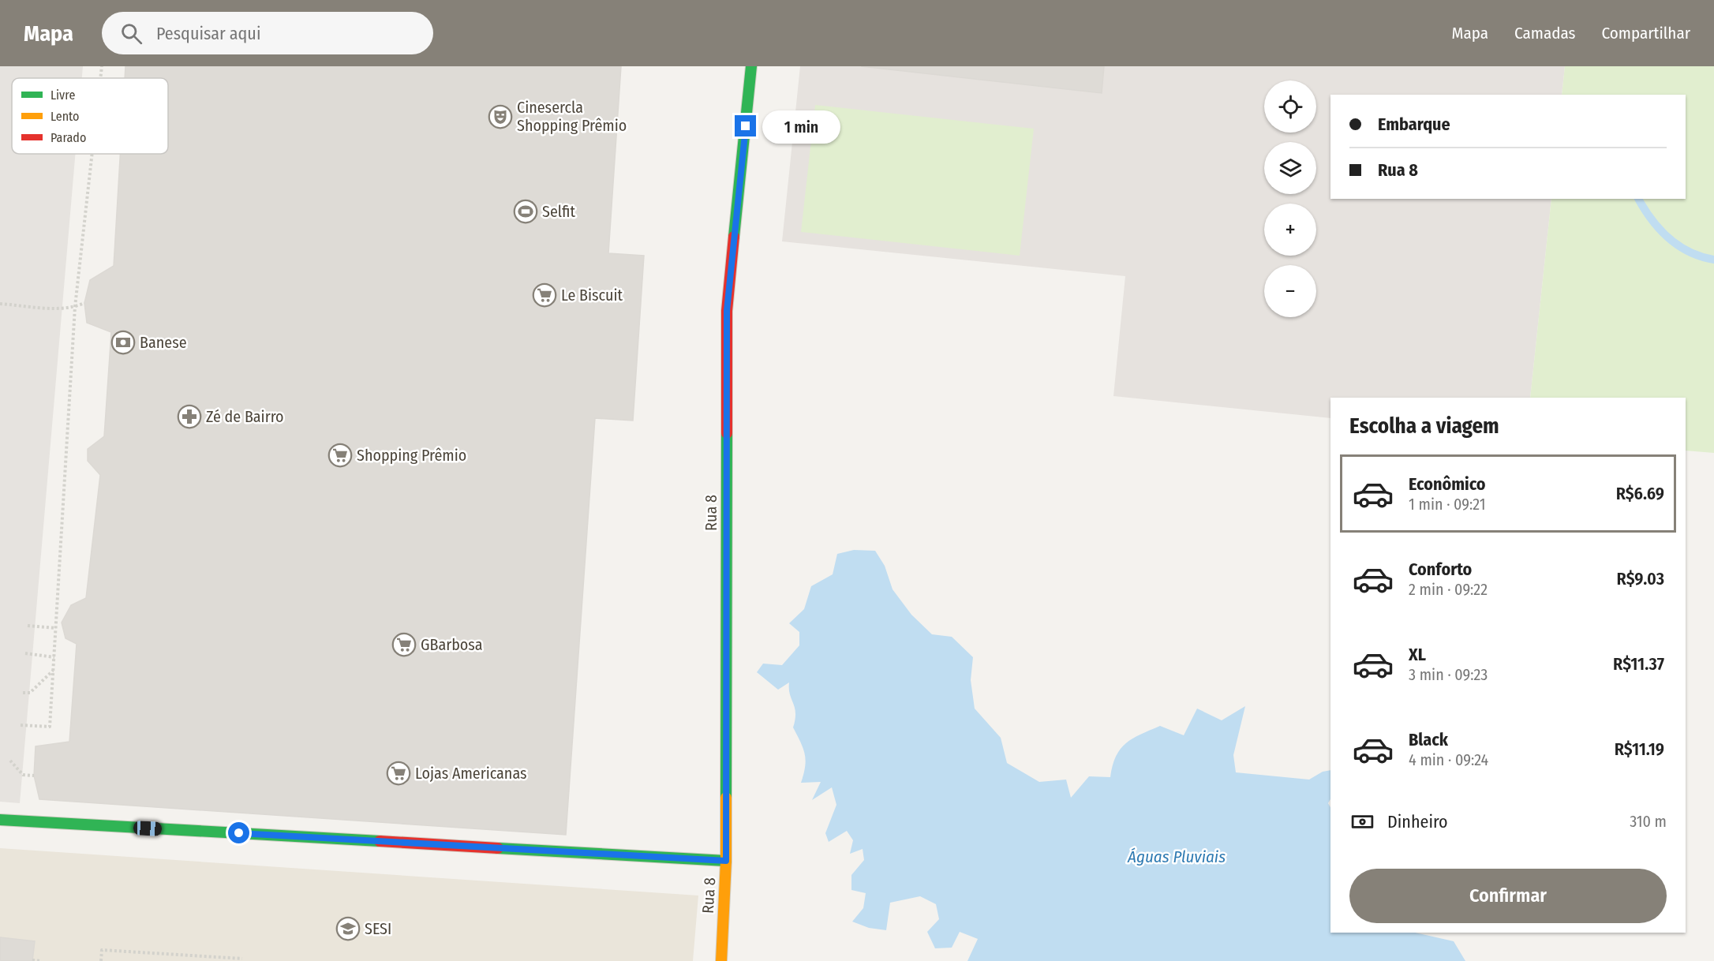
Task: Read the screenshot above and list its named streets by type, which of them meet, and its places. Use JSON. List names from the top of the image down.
{
  "streets": {
    "street": ["Rua 8"]
  },
  "water": ["Águas Pluviais"],
  "places": {
    "theatre": ["Cinesercla Shopping Prêmio"],
    "sports": ["Selfit"],
    "supermarket": [
      "Le Biscuit",
      "Shopping Prêmio",
      "GBarbosa",
      "Lojas Americanas"
    ],
    "bank": ["Banese"],
    "pharmacy": ["Zé de Bairro"],
    "school or university": ["SESI"]
  },
  "legend": ["Livre", "Lento", "Parado"],
  "page": {
    "header": "Mapa",
    "search": "Pesquisar aqui",
    "nav": ["Mapa", "Camadas", "Compartilhar"],
    "map_buttons": ["+", "−"],
    "banner": ["Embarque", "Rua 8"],
    "bubble": "1 min",
    "heading": "Escolha a viagem",
    "list": [
      {
        "name": "Econômico",
        "note": "1 min · 09:21",
        "value": "R$6.69"
      },
      {
        "name": "Conforto",
        "note": "2 min · 09:22",
        "value": "R$9.03"
      },
      {
        "name": "XL",
        "note": "3 min · 09:23",
        "value": "R$11.37"
      },
      {
        "name": "Black",
        "note": "4 min · 09:24",
        "value": "R$11.19"
      }
    ],
    "pay": ["Dinheiro", "310 m"],
    "buttons": "Confirmar"
  }
}
